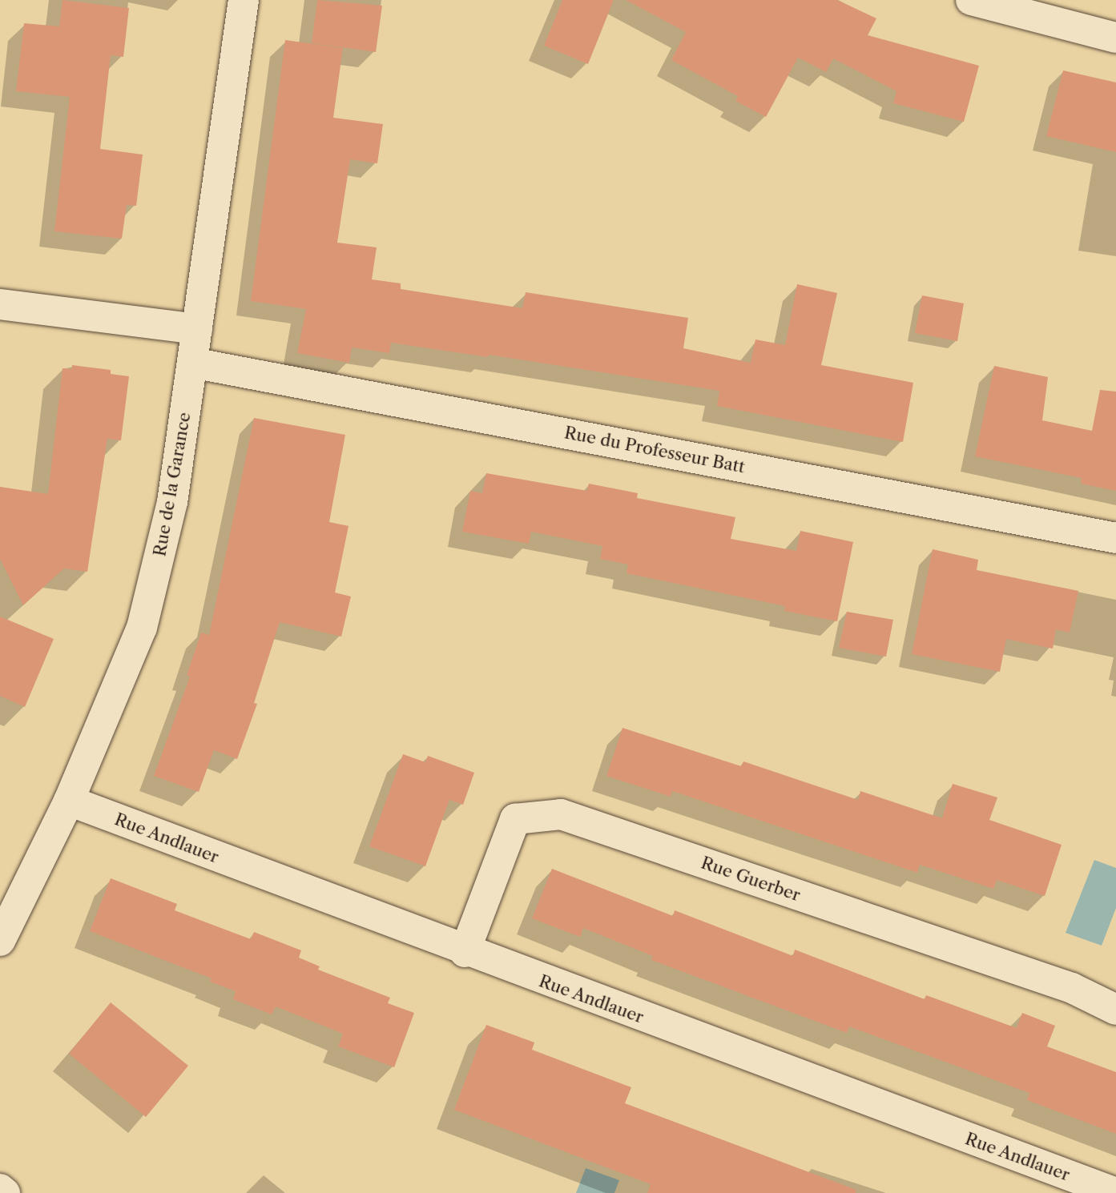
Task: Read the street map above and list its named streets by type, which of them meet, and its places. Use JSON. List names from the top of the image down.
{
  "streets": {
    "street": [
      "Rue du Professeur Batt",
      "Rue de la Garance",
      "Rue Andlauer",
      "Rue Guerber"
    ]
  },
  "crossings": [
    ["Rue du Professeur Batt", "Rue de la Garance"],
    ["Rue de la Garance", "Rue Andlauer"],
    ["Rue Andlauer", "Rue Guerber"]
  ]
}
